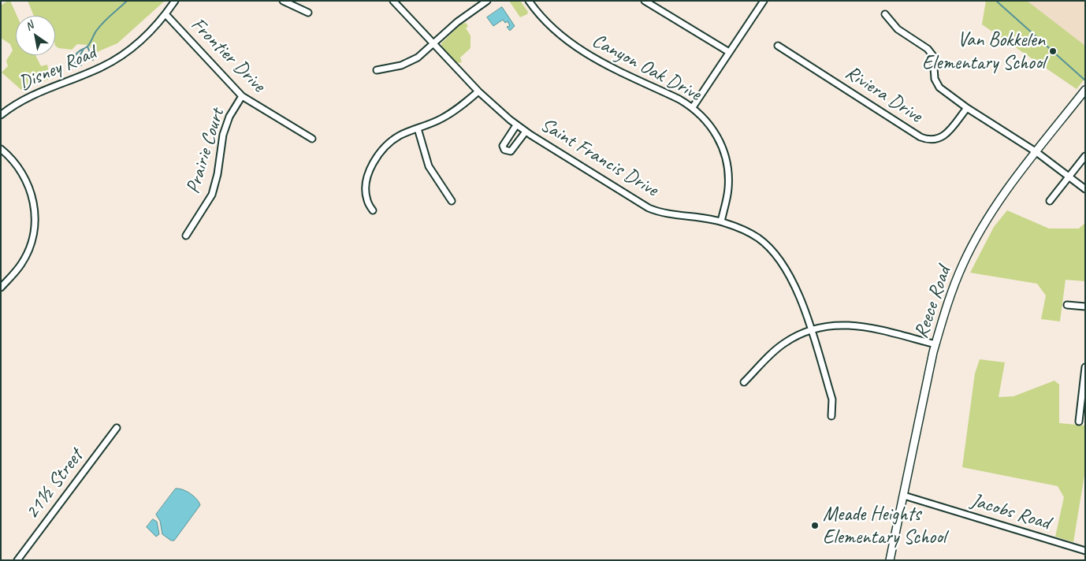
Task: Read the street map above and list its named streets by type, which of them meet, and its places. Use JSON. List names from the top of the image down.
{
  "streets": {
    "main road": ["Reece Road"],
    "street": [
      "Frontier Drive",
      "Canyon Oak Drive",
      "Disney Road",
      "Riviera Drive",
      "Prairie Court",
      "Saint Francis Drive",
      "21½ Street",
      "Jacobs Road"
    ]
  },
  "crossings": [
    ["Frontier Drive", "Disney Road"],
    ["Frontier Drive", "Prairie Court"],
    ["Canyon Oak Drive", "Saint Francis Drive"],
    ["Reece Road", "Jacobs Road"]
  ],
  "places": ["Van Bokkelen Elementary School", "Meade Heights Elementary School"],
  "north": "top left"
}
